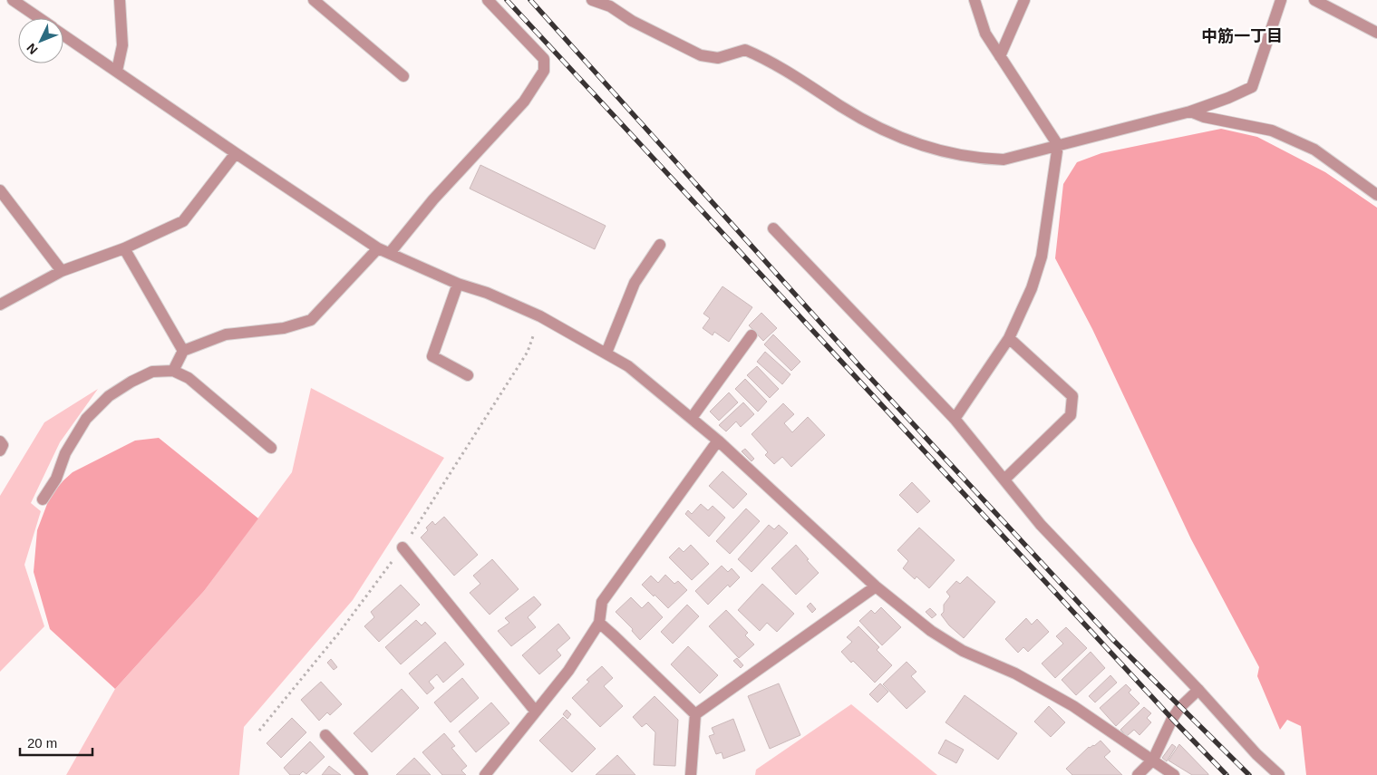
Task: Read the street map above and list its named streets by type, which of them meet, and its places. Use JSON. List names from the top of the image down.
{
  "districts": ["中筋一丁目"],
  "scale_bar": "20 m",
  "north": "bottom left"
}
